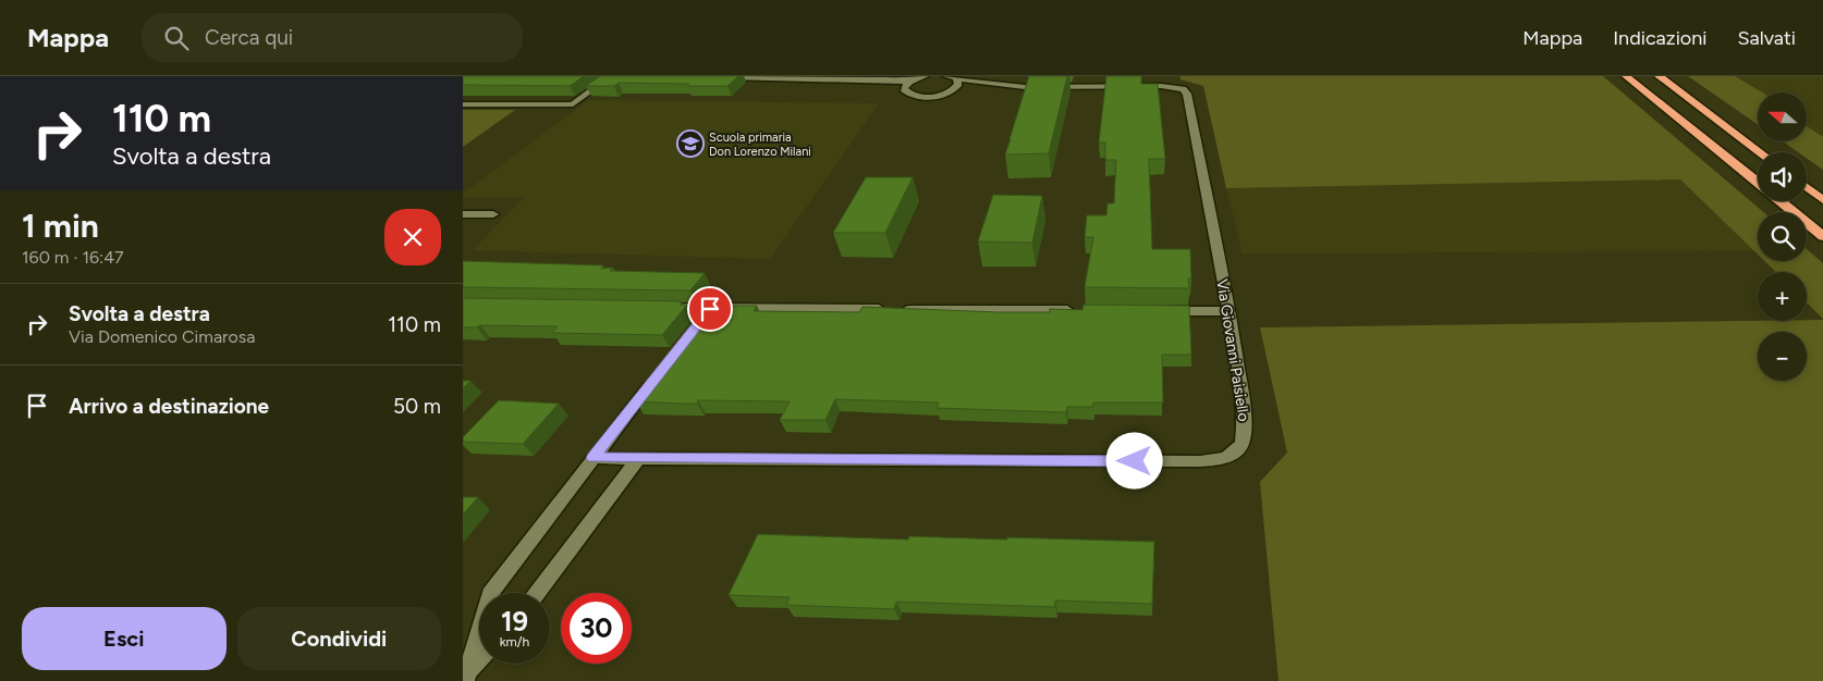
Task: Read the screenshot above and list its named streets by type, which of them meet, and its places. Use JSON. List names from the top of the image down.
{
  "streets": {
    "street": ["Via Giovanni Paisiello"]
  },
  "places": {
    "school or university": ["Scuola primaria Don Lorenzo Milani"]
  },
  "north": "left",
  "page": {
    "header": "Mappa",
    "search": "Cerca qui",
    "nav": ["Mappa", "Indicazioni", "Salvati"],
    "turn": ["110 m", "Svolta a destra"],
    "map_buttons": ["+", "−"],
    "heading": ["1 min", "160 m · 16:47"],
    "list": [
      {
        "name": "Svolta a destra",
        "note": "Via Domenico Cimarosa",
        "value": "110 m"
      },
      {
        "name": "Arrivo a destinazione",
        "value": "50 m"
      }
    ],
    "speed": "19 km/h",
    "limit": "30",
    "buttons": ["Esci", "Condividi"]
  }
}
